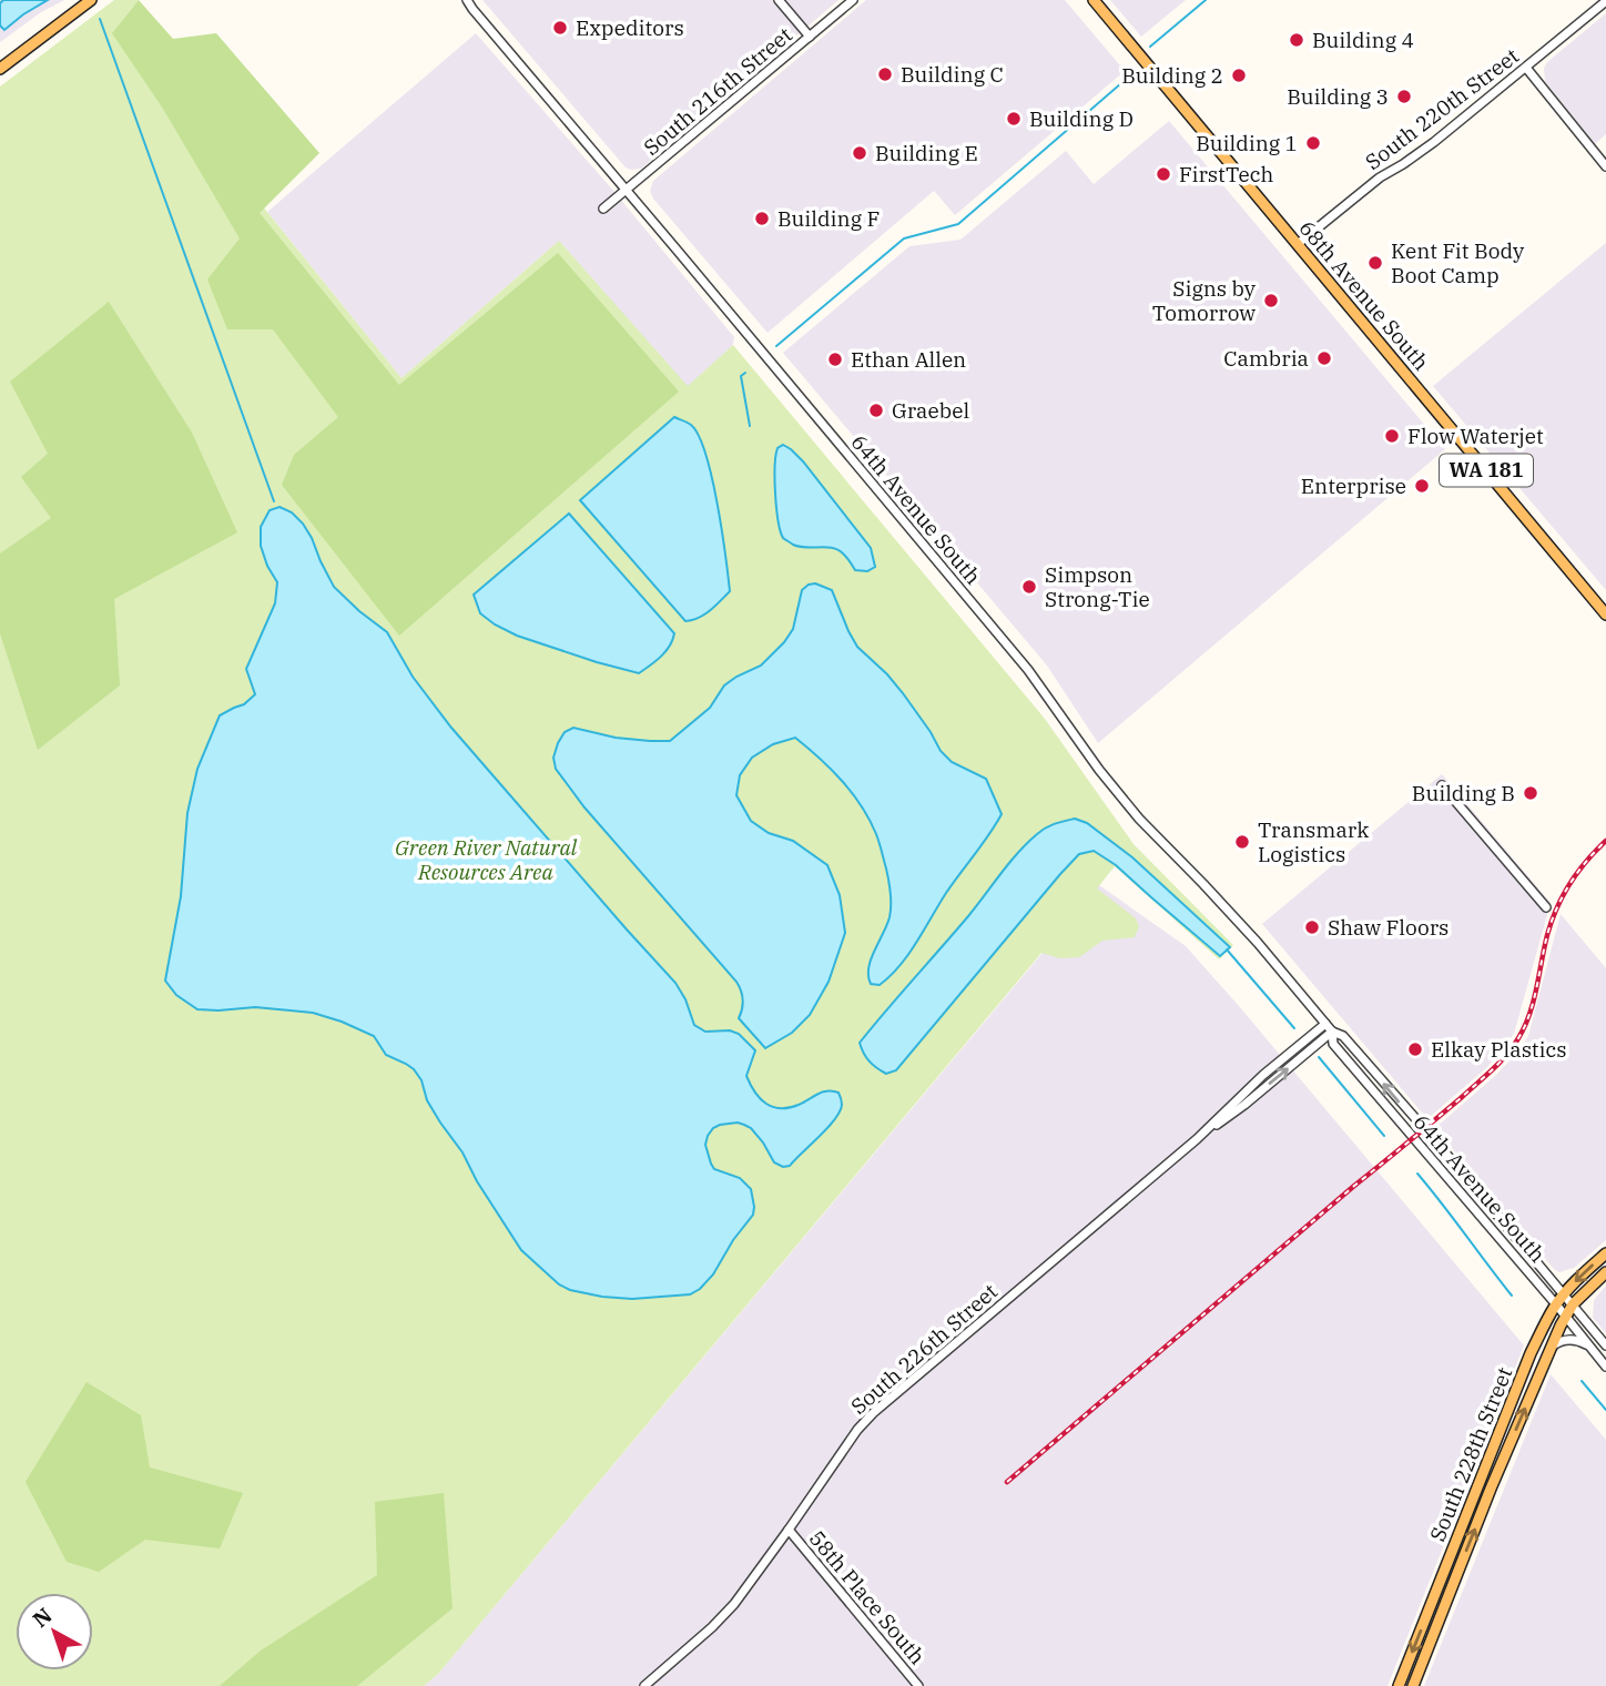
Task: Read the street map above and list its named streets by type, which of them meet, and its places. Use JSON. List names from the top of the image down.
{
  "streets": {
    "main road": ["68th Avenue South", "WA 181", "South 228th Street"],
    "street": [
      "South 216th Street",
      "South 220th Street",
      "64th Avenue South",
      "South 226th Street",
      "58th Place South"
    ]
  },
  "crossings": [
    ["South 216th Street", "64th Avenue South"],
    ["South 220th Street", "68th Avenue South"],
    ["64th Avenue South", "South 226th Street"],
    ["64th Avenue South", "South 228th Street"],
    ["South 226th Street", "58th Place South"]
  ],
  "parks": ["Green River Natural Resources Area"],
  "places": [
    "Expeditors",
    "Building 4",
    "Building C",
    "Building 2",
    "Building 3",
    "Building D",
    "Building 1",
    "Building E",
    "FirstTech",
    "Building F",
    "Kent Fit Body Boot Camp",
    "Signs by Tomorrow",
    "Cambria",
    "Ethan Allen",
    "Graebel",
    "Flow Waterjet",
    "Enterprise",
    "Simpson Strong-Tie",
    "Building B",
    "Transmark Logistics",
    "Shaw Floors",
    "Elkay Plastics"
  ],
  "north": "top left"
}
